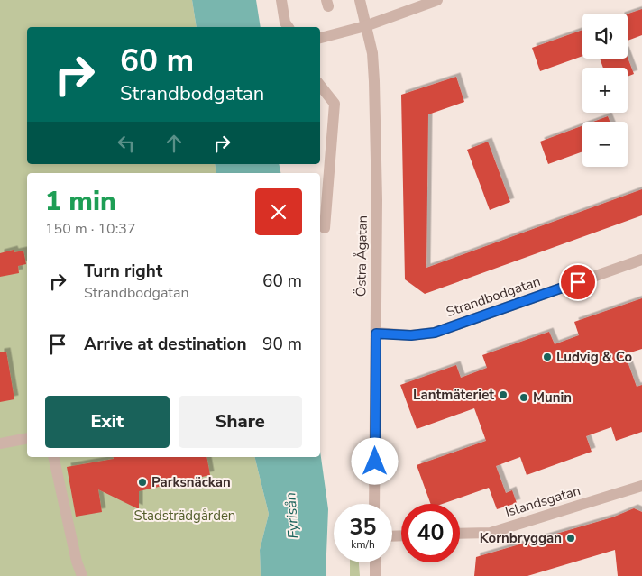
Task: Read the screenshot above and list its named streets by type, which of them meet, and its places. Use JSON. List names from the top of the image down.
{
  "streets": {
    "street": ["Östra Ågatan", "Strandbodgatan", "Islandsgatan"]
  },
  "crossings": [
    ["Östra Ågatan", "Strandbodgatan"]
  ],
  "water": ["Fyrisån"],
  "parks": ["Stadsträdgården"],
  "places": [
    "Ludvig & Co",
    "Lantmäteriet",
    "Munin",
    "Parksnäckan",
    "Kornbryggan"
  ],
  "page": {
    "map_buttons": ["+", "−"],
    "turn": ["60 m", "Strandbodgatan"],
    "heading": ["1 min", "150 m · 10:37"],
    "list": [
      {
        "name": "Turn right",
        "note": "Strandbodgatan",
        "value": "60 m"
      },
      {
        "name": "Arrive at destination",
        "value": "90 m"
      }
    ],
    "buttons": ["Exit", "Share"],
    "speed": "35 km/h",
    "limit": "40"
  }
}
